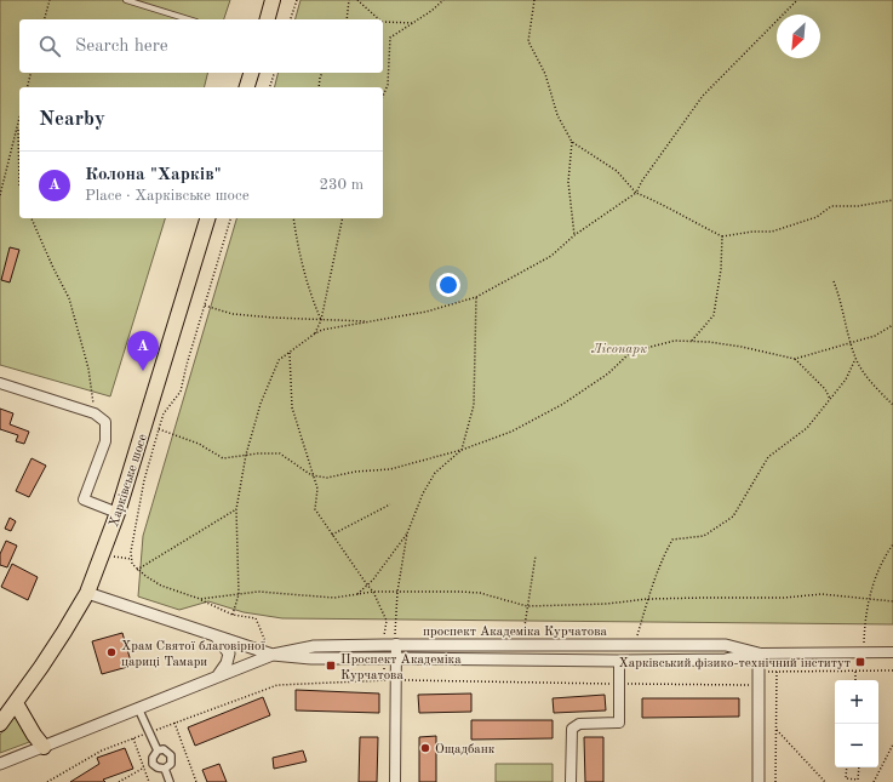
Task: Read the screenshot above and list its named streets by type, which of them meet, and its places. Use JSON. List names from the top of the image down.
{
  "streets": {
    "main road": ["Харківське шосе"],
    "street": ["проспект Академіка Курчатова"]
  },
  "parks": ["Лісопарк"],
  "places": {
    "other": ["Храм Святої благовірної цариці Тамари", "Ощадбанк"],
    "transit": ["Харківський фізико-технічний інститут", "Проспект Академіка Курчатова"]
  },
  "north": "bottom left",
  "page": {
    "search": "Search here",
    "heading": "Nearby",
    "list": [
      {
        "mark": "A",
        "name": "Колона \"Харків\"",
        "note": "Place · Харківське шосе",
        "value": "230 m"
      }
    ],
    "pins": "A",
    "map_buttons": ["+", "−"]
  }
}
